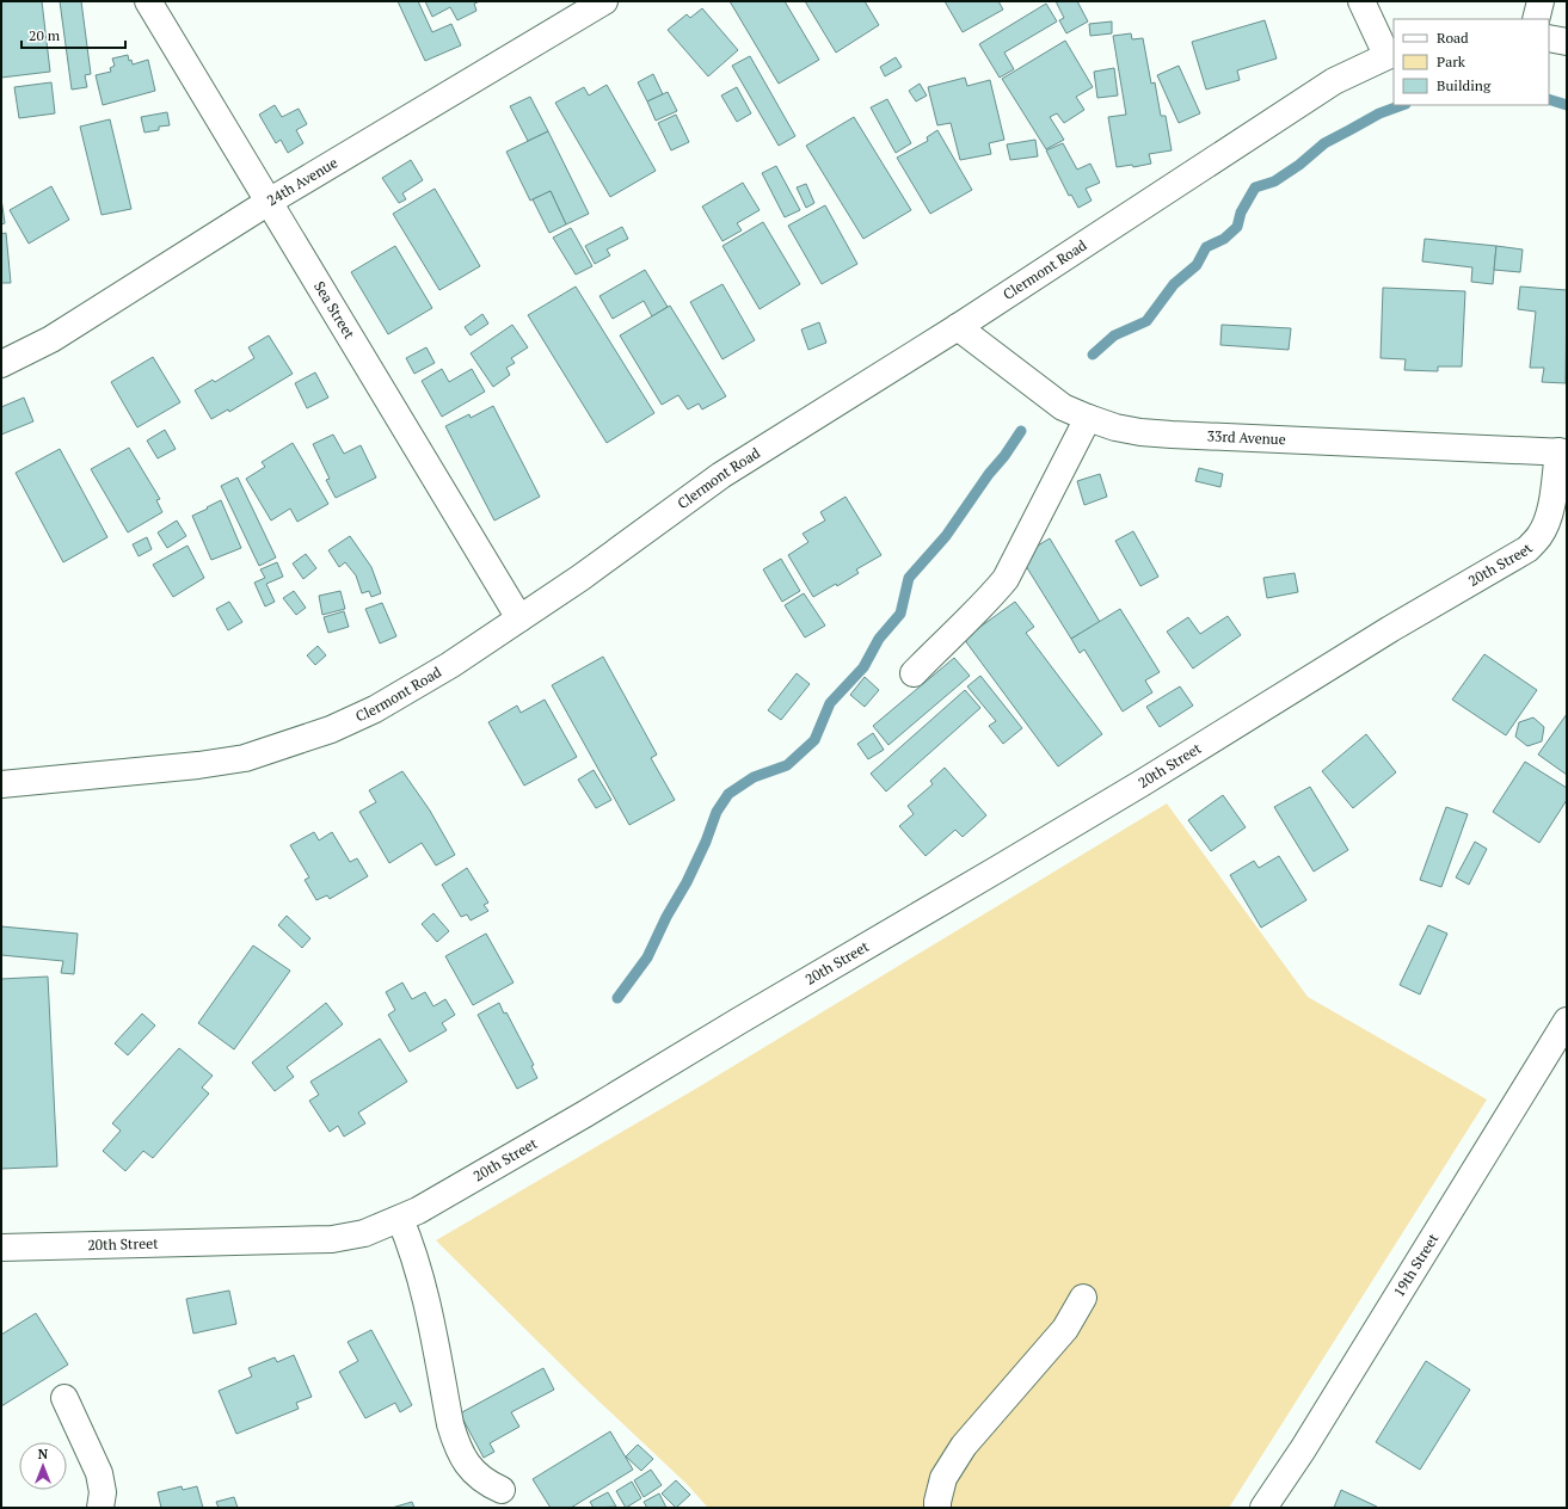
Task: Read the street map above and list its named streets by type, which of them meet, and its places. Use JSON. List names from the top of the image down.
{
  "streets": {
    "street": [
      "24th Avenue",
      "Clermont Road",
      "Sea Street",
      "33rd Avenue",
      "20th Street",
      "19th Street"
    ]
  },
  "crossings": [
    ["24th Avenue", "Sea Street"],
    ["Clermont Road", "Sea Street"],
    ["Clermont Road", "33rd Avenue"],
    ["33rd Avenue", "20th Street"]
  ],
  "legend": ["Road", "Park", "Building"],
  "scale_bar": "20 m",
  "north": "top"
}
